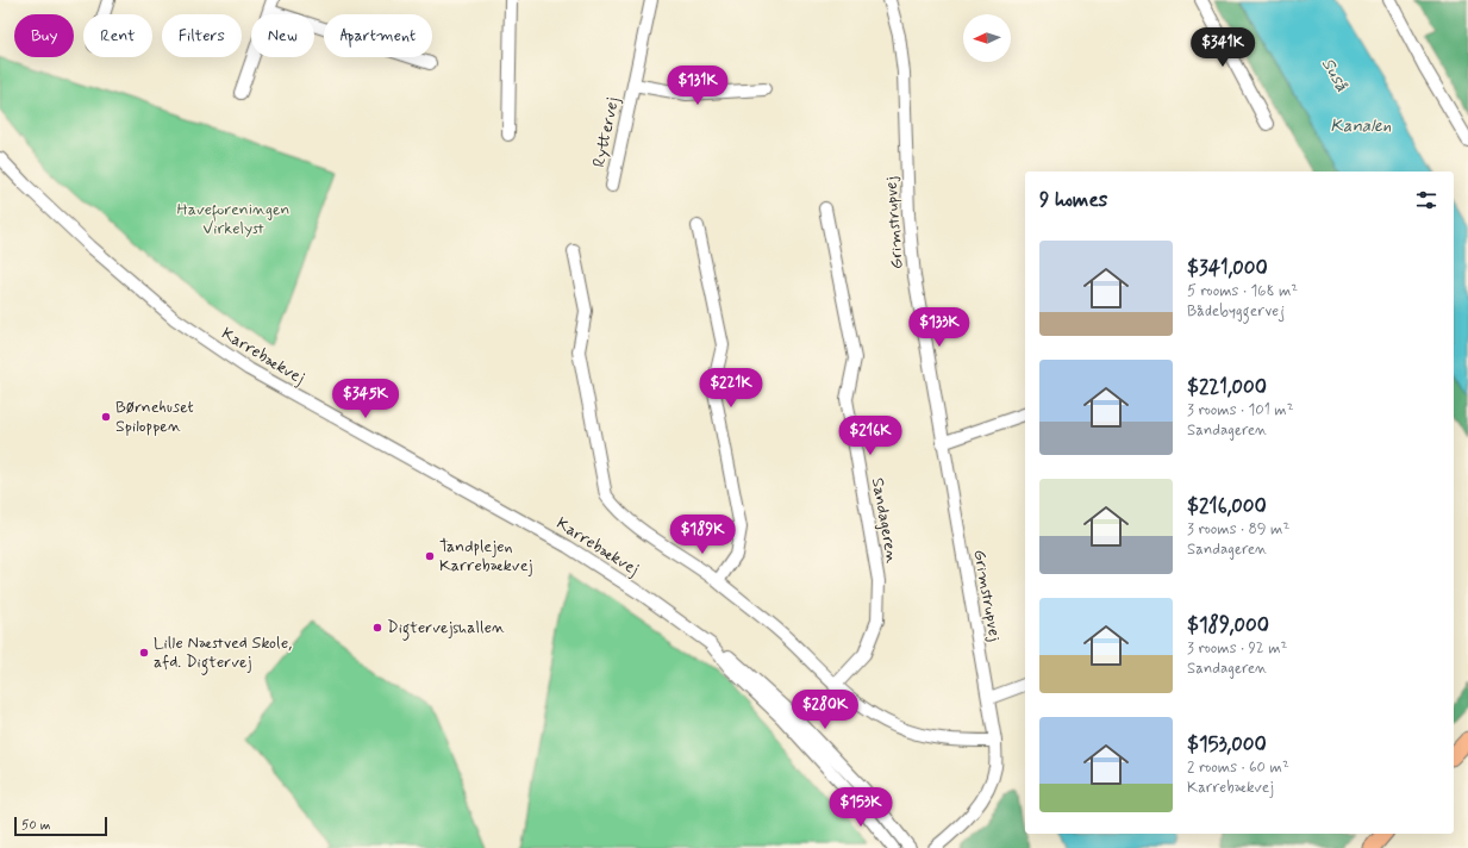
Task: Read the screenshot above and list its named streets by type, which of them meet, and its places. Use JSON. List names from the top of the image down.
{
  "streets": {
    "street": [
      "Ryttervej",
      "Grimstrupvej",
      "Karrebækvej",
      "Sandageren"
    ]
  },
  "water": ["Suså", "Kanalen"],
  "parks": ["Haveforeningen Virkelyst"],
  "places": [
    "Børnehuset Spiloppen",
    "Tandplejen Karrebækvej",
    "Digtervejshallen",
    "Lille Næstved Skole, afd. Digtervej"
  ],
  "scale_bar": "50 m",
  "north": "left",
  "page": {
    "chip": [
      "Buy",
      "Rent",
      "Filters",
      "New",
      "Apartment"
    ],
    "price": [
      "$341K",
      "$131K",
      "$133K",
      "$221K",
      "$345K",
      "$216K",
      "$189K",
      "$280K",
      "$153K"
    ],
    "heading": "9 homes",
    "list": [
      {
        "name": "$341,000",
        "note": "5 rooms · 168 m² · Bådebyggervej"
      },
      {
        "name": "$221,000",
        "note": "3 rooms · 101 m² · Sandageren"
      },
      {
        "name": "$216,000",
        "note": "3 rooms · 89 m² · Sandageren"
      },
      {
        "name": "$189,000",
        "note": "3 rooms · 92 m² · Sandageren"
      },
      {
        "name": "$153,000",
        "note": "2 rooms · 60 m² · Karrebækvej"
      }
    ],
    "scale": "50 m"
  }
}
